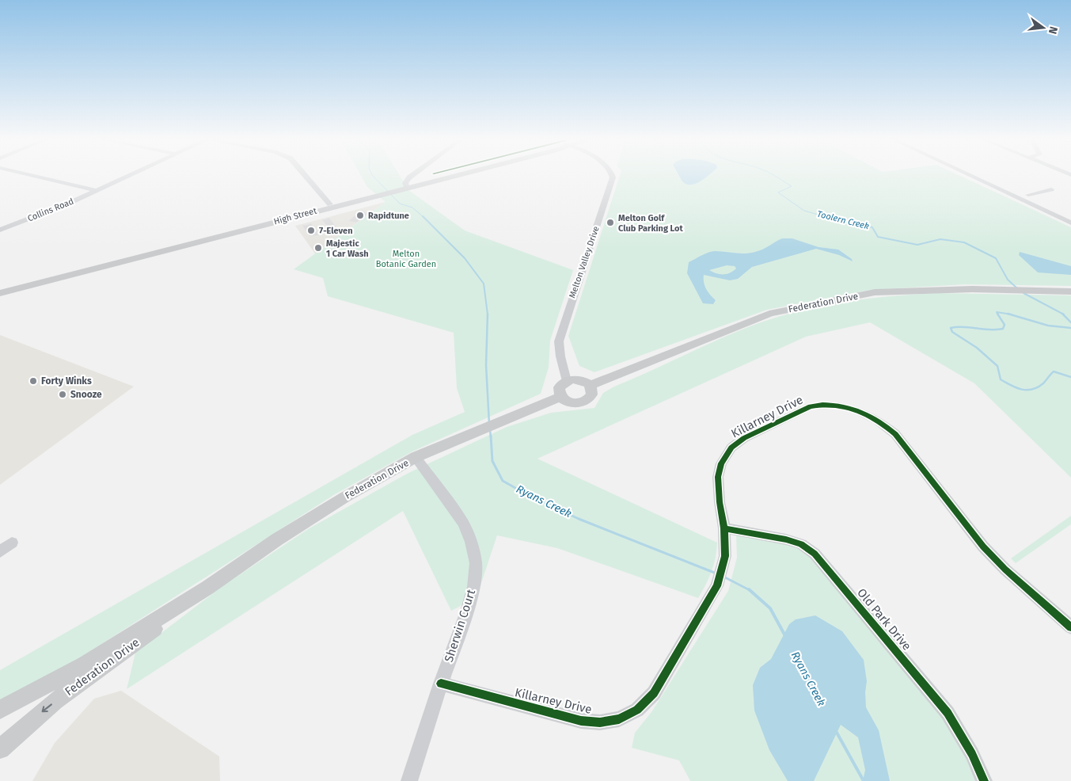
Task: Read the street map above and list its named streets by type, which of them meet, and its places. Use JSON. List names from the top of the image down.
{
  "streets": {
    "main road": ["High Street", "Federation Drive"],
    "street": [
      "Collins Road",
      "Melton Valley Drive",
      "Killarney Drive",
      "Old Park Drive",
      "Sherwin Court"
    ]
  },
  "crossings": [
    ["Melton Valley Drive", "Federation Drive"],
    ["Federation Drive", "Sherwin Court"],
    ["Killarney Drive", "Old Park Drive"],
    ["Killarney Drive", "Sherwin Court"]
  ],
  "water": ["Toolern Creek", "Ryans Creek"],
  "parks": ["Melton Botanic Garden"],
  "places": [
    "Rapidtune",
    "Melton Golf Club Parking Lot",
    "7-Eleven",
    "Majestic 1 Car Wash",
    "Forty Winks",
    "Snooze"
  ],
  "north": "right"
}
